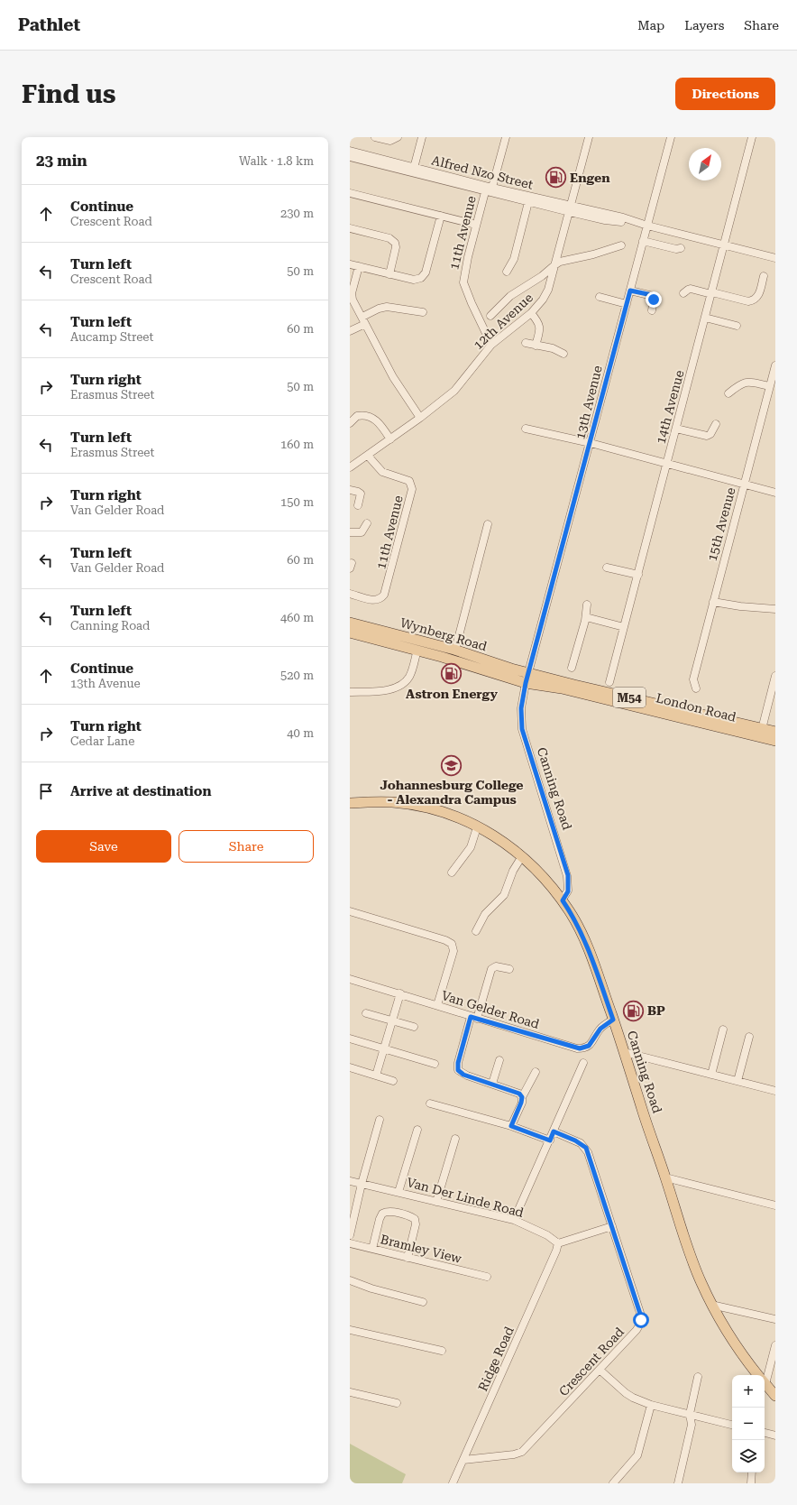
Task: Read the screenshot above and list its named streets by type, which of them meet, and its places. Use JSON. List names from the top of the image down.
{
  "streets": {
    "main road": [
      "Wynberg Road",
      "M54",
      "London Road",
      "Canning Road"
    ],
    "street": [
      "Alfred Nzo Street",
      "11th Avenue",
      "12th Avenue",
      "13th Avenue",
      "14th Avenue",
      "15th Avenue",
      "Van Gelder Road",
      "Van Der Linde Road",
      "Bramley View",
      "Ridge Road",
      "Crescent Road"
    ]
  },
  "crossings": [
    ["Alfred Nzo Street", "11th Avenue"],
    ["Alfred Nzo Street", "12th Avenue"],
    ["Alfred Nzo Street", "13th Avenue"],
    ["Alfred Nzo Street", "14th Avenue"],
    ["11th Avenue", "12th Avenue"],
    ["13th Avenue", "Wynberg Road"],
    ["13th Avenue", "London Road"],
    ["13th Avenue", "Canning Road"],
    ["Wynberg Road", "London Road"],
    ["Wynberg Road", "Canning Road"],
    ["London Road", "Canning Road"],
    ["Canning Road", "Van Gelder Road"],
    ["Van Der Linde Road", "Ridge Road"],
    ["Ridge Road", "Crescent Road"]
  ],
  "places": {
    "fuel station": ["Engen", "Astron Energy", "BP"],
    "school or university": ["Johannesburg College - Alexandra Campus"]
  },
  "north": "top right",
  "page": {
    "header": "Pathlet",
    "nav": ["Map", "Layers", "Share"],
    "buttons": [
      "Directions",
      ["Save", "Share"]
    ],
    "title": "Find us",
    "heading": ["23 min", "Walk · 1.8 km"],
    "list": [
      ["Continue", "Crescent Road", "230 m"],
      ["Turn left", "Crescent Road", "50 m"],
      ["Turn left", "Aucamp Street", "60 m"],
      ["Turn right", "Erasmus Street", "50 m"],
      ["Turn left", "Erasmus Street", "160 m"],
      ["Turn right", "Van Gelder Road", "150 m"],
      ["Turn left", "Van Gelder Road", "60 m"],
      ["Turn left", "Canning Road", "460 m"],
      ["Continue", "13th Avenue", "520 m"],
      ["Turn right", "Cedar Lane", "40 m"],
      "Arrive at destination"
    ],
    "map_buttons": ["+", "−"]
  }
}
